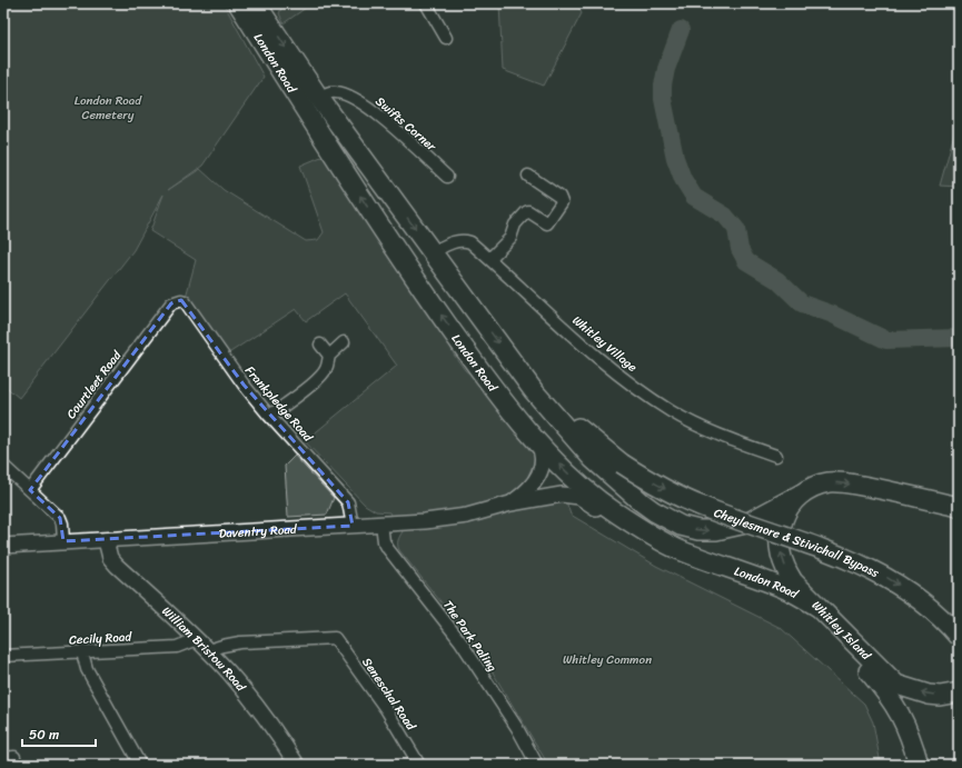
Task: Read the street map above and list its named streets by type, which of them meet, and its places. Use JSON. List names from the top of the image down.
{
  "streets": {
    "highway": ["London Road", "Cheylesmore & Stivichall Bypass", "Whitley Island"],
    "street": [
      "Swifts Corner",
      "Whitley Village",
      "Courtleet Road",
      "Frankpledge Road",
      "Daventry Road",
      "The Park Paling",
      "Cecily Road",
      "William Bristow Road",
      "Seneschal Road"
    ]
  },
  "crossings": [
    ["London Road", "Swifts Corner"],
    ["London Road", "Whitley Village"],
    ["London Road", "Daventry Road"],
    ["London Road", "Cheylesmore & Stivichall Bypass"],
    ["London Road", "Whitley Island"],
    ["Courtleet Road", "Frankpledge Road"],
    ["Frankpledge Road", "Daventry Road"],
    ["Daventry Road", "The Park Paling"],
    ["Daventry Road", "William Bristow Road"],
    ["Cecily Road", "William Bristow Road"],
    ["William Bristow Road", "Seneschal Road"]
  ],
  "parks": ["London Road Cemetery", "Whitley Common"],
  "scale_bar": "50 m"
}
